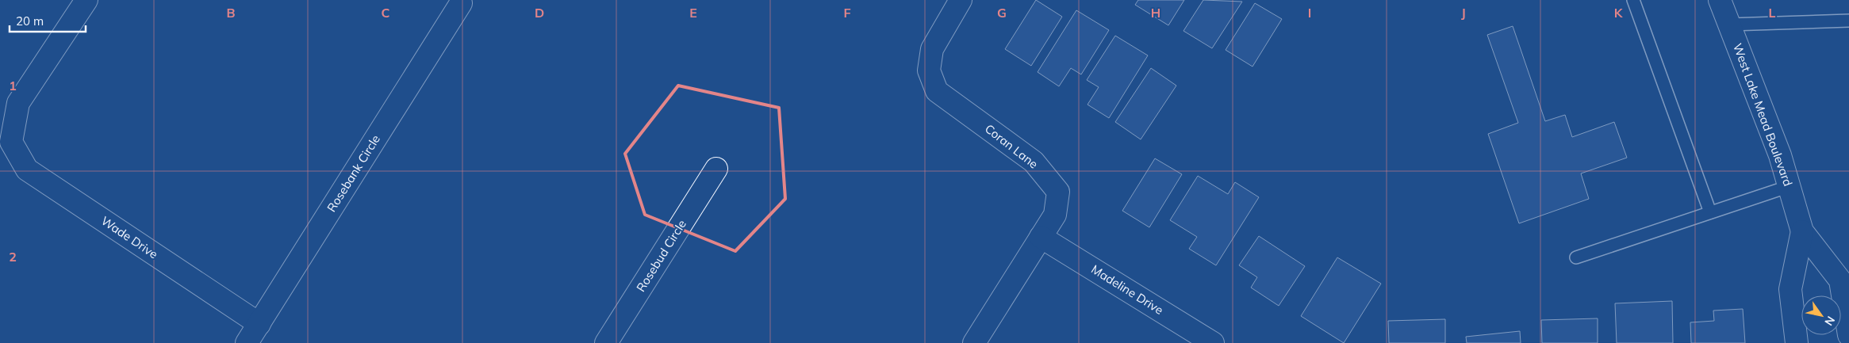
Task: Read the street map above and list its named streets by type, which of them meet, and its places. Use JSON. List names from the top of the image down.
{
  "streets": {
    "street": [
      "West Lake Mead Boulevard",
      "Coran Lane",
      "Rosebank Circle",
      "Wade Drive",
      "Rosebud Circle",
      "Madeline Drive"
    ]
  },
  "crossings": [
    ["Coran Lane", "Madeline Drive"],
    ["Rosebank Circle", "Wade Drive"]
  ],
  "scale_bar": "20 m",
  "north": "bottom right",
  "grid": {
    "columns": [
      "B",
      "C",
      "D",
      "E",
      "F",
      "G",
      "H",
      "I",
      "J",
      "K",
      "L"
    ],
    "rows": ["1", "2"]
  }
}
